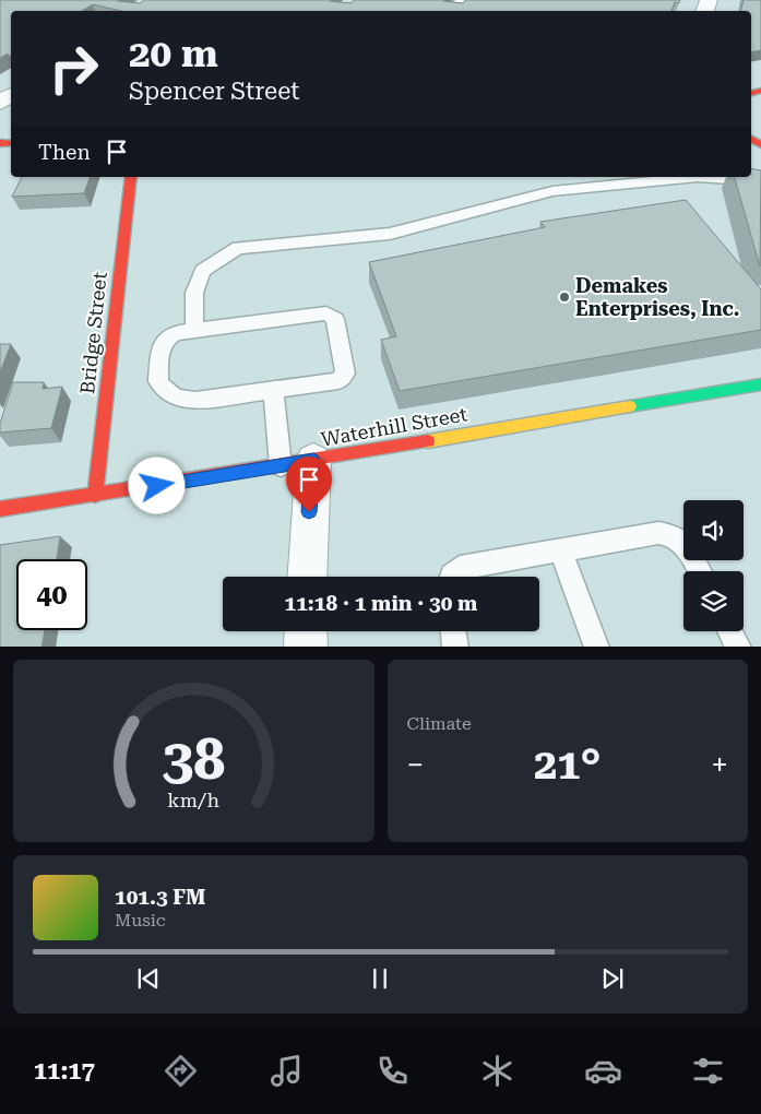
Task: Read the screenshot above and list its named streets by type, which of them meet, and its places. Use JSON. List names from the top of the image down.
{
  "streets": {
    "street": ["Bridge Street", "Waterhill Street"]
  },
  "crossings": [
    ["Bridge Street", "Waterhill Street"]
  ],
  "places": ["Demakes Enterprises, Inc."],
  "page": {
    "turn": ["20 m", "Spencer Street"],
    "then": "Then",
    "limit": "40",
    "trip": "11:18 · 1 min · 30 m",
    "tile": "Climate",
    "heat": ["−", "21°", "+"],
    "song": ["101.3 FM", "Music"],
    "tabs": "11:17",
    "gauge": ["38", "km/h"]
  }
}
